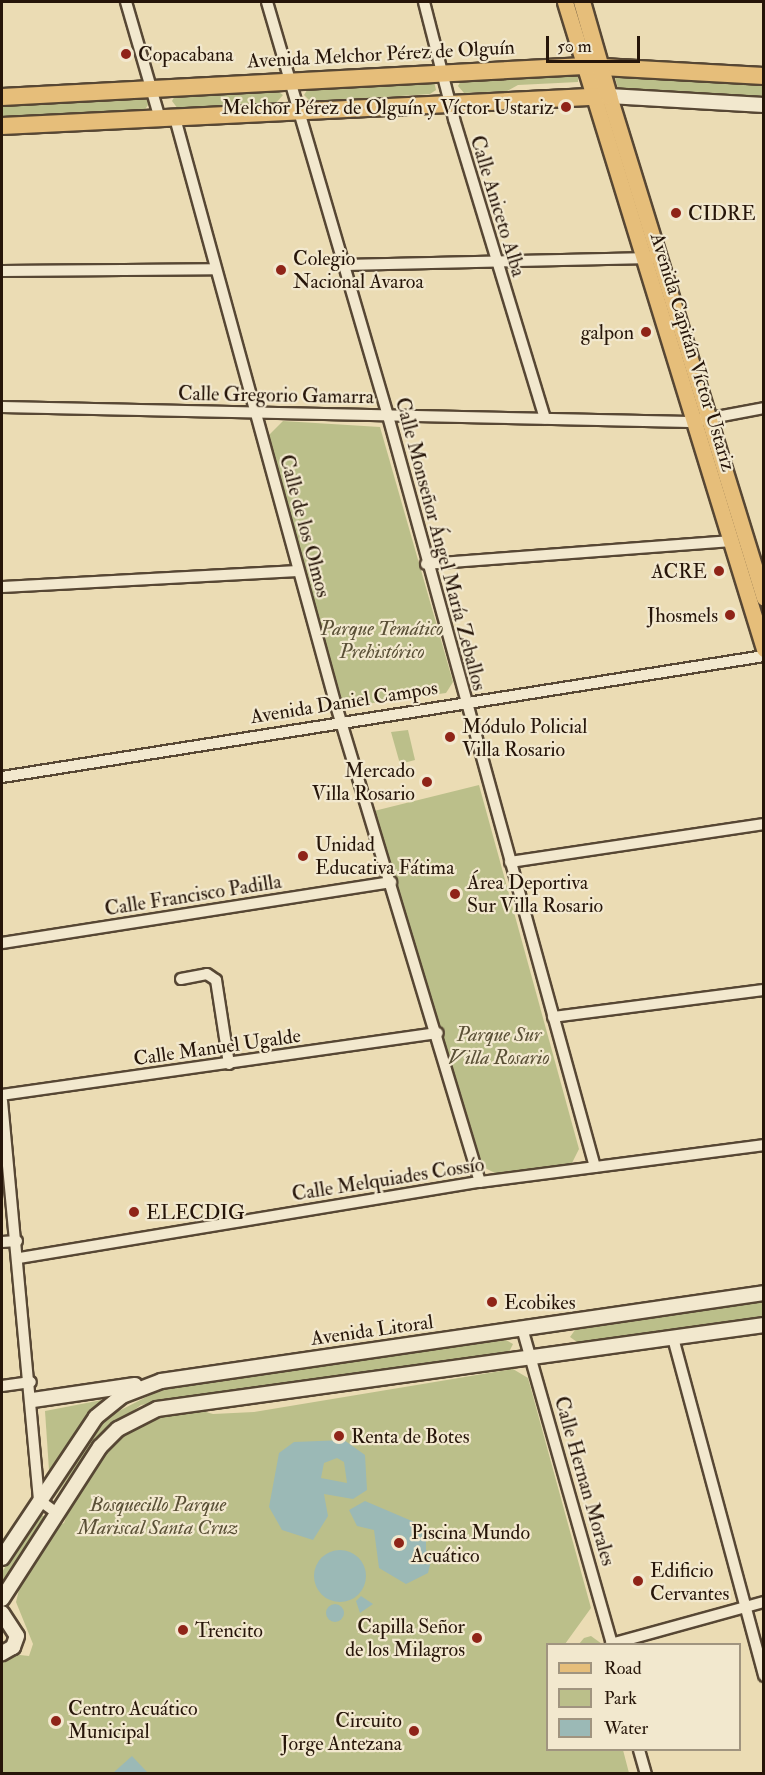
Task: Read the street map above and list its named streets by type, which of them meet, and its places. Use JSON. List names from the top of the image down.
{
  "streets": {
    "highway": ["Avenida Melchor Pérez de Olguín", "Avenida Capitán Víctor Ustariz"],
    "main road": ["Avenida Litoral"],
    "street": [
      "Calle Aniceto Alba",
      "Calle Gregorio Gamarra",
      "Calle de los Olmos",
      "Calle Monseñor Ángel María Zeballos",
      "Avenida Daniel Campos",
      "Calle Francisco Padilla",
      "Calle Manuel Ugalde",
      "Calle Melquiades Cossío",
      "Calle Hernan Morales"
    ]
  },
  "crossings": [
    ["Avenida Melchor Pérez de Olguín", "Calle Aniceto Alba"],
    ["Avenida Melchor Pérez de Olguín", "Avenida Capitán Víctor Ustariz"],
    ["Avenida Melchor Pérez de Olguín", "Calle de los Olmos"],
    ["Avenida Melchor Pérez de Olguín", "Calle Monseñor Ángel María Zeballos"],
    ["Calle Aniceto Alba", "Calle Gregorio Gamarra"],
    ["Avenida Capitán Víctor Ustariz", "Calle Gregorio Gamarra"],
    ["Calle Gregorio Gamarra", "Calle de los Olmos"],
    ["Calle Gregorio Gamarra", "Calle Monseñor Ángel María Zeballos"],
    ["Calle de los Olmos", "Avenida Daniel Campos"],
    ["Calle de los Olmos", "Calle Francisco Padilla"],
    ["Calle de los Olmos", "Calle Manuel Ugalde"],
    ["Calle de los Olmos", "Calle Melquiades Cossío"],
    ["Calle Monseñor Ángel María Zeballos", "Avenida Daniel Campos"],
    ["Calle Monseñor Ángel María Zeballos", "Calle Melquiades Cossío"],
    ["Avenida Litoral", "Calle Hernan Morales"]
  ],
  "parks": ["Parque Temático Prehistórico", "Parque Sur Villa Rosario", "Bosquecillo Parque Mariscal Santa Cruz"],
  "places": [
    "Copacabana",
    "Melchor Pérez de Olguín y Víctor Ustariz",
    "CIDRE",
    "Colegio Nacional Avaroa",
    "galpon",
    "ACRE",
    "Jhosmels",
    "Módulo Policial Villa Rosario",
    "Mercado Villa Rosario",
    "Unidad Educativa Fátima",
    "Área Deportiva Sur Villa Rosario",
    "ELECDIG",
    "Ecobikes",
    "Renta de Botes",
    "Piscina Mundo Acuático",
    "Edificio Cervantes",
    "Trencito",
    "Capilla Señor de los Milagros",
    "Centro Acuático Municipal",
    "Circuito Jorge Antezana"
  ],
  "legend": ["Road", "Park", "Water"],
  "scale_bar": "50 m"
}
